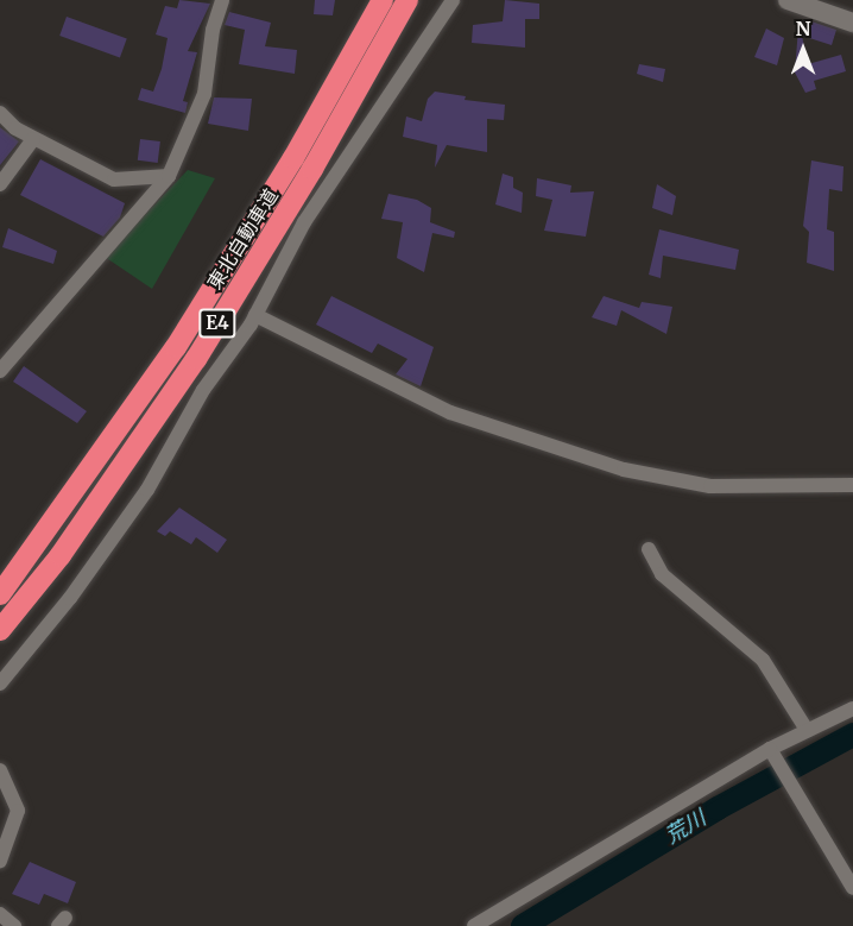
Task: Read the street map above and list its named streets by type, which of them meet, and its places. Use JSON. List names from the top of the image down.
{
  "streets": {
    "highway": ["東北自動車道", "E4"]
  },
  "water": ["荒川"],
  "north": "top"
}
